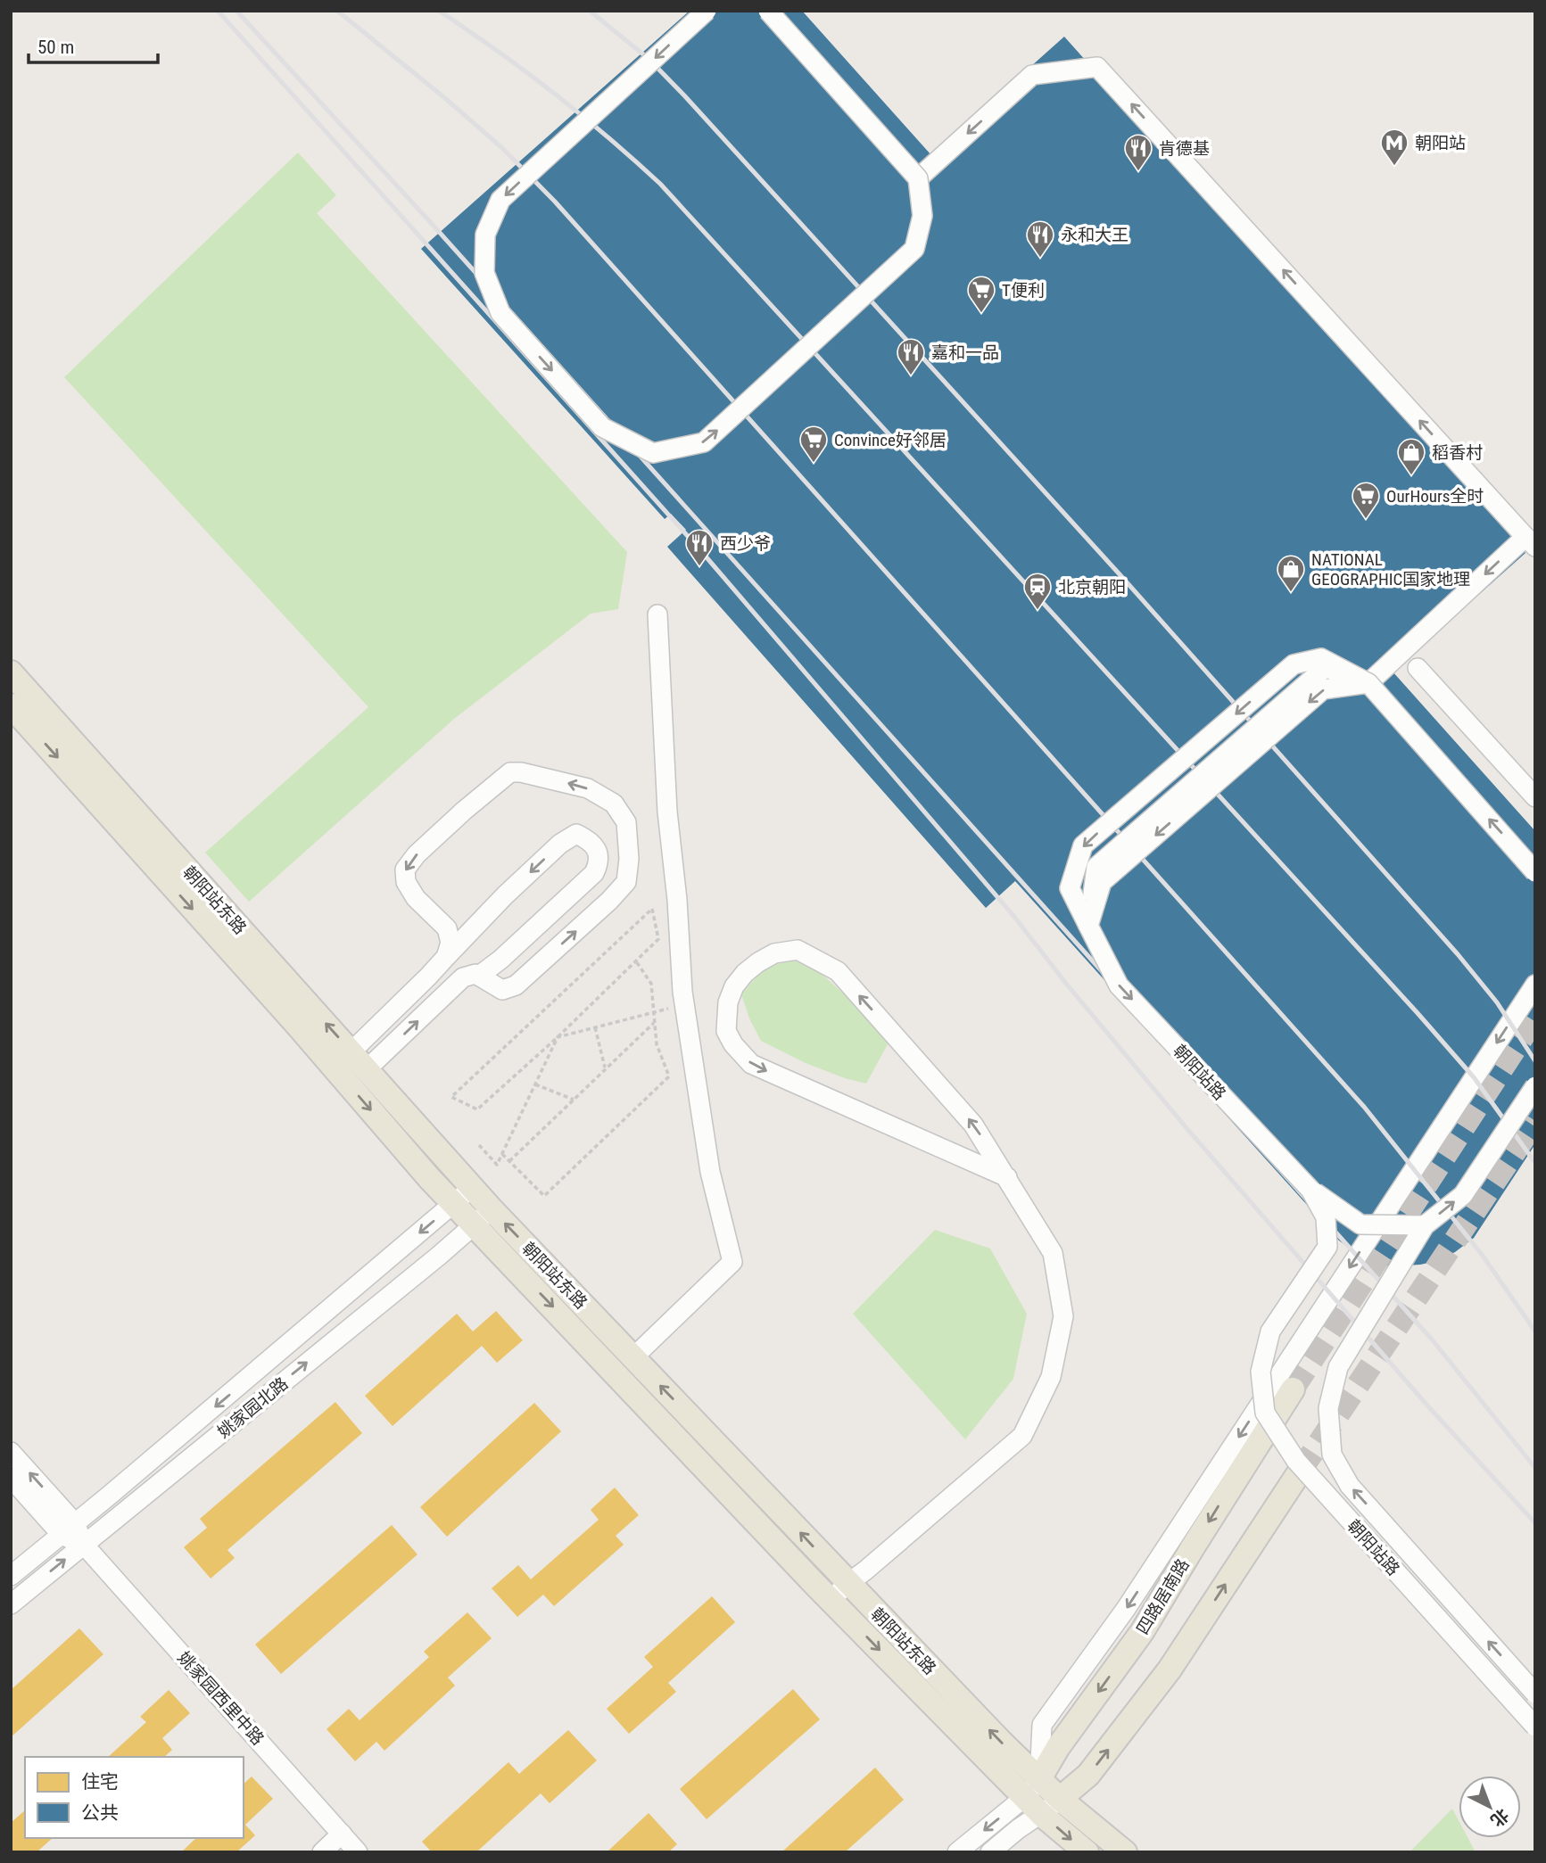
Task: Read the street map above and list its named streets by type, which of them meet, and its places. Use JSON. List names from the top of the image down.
{
  "streets": {
    "main road": ["朝阳站东路", "四路居南路"],
    "street": ["朝阳站路", "姚家园北路", "姚家园西里中路"]
  },
  "crossings": [
    ["朝阳站东路", "姚家园北路"],
    ["朝阳站东路", "四路居南路"],
    ["姚家园北路", "姚家园西里中路"]
  ],
  "places": {
    "metro station": ["朝阳站"],
    "restaurant": [
      "肯德基",
      "永和大王",
      "嘉和一品",
      "西少爷"
    ],
    "supermarket": ["T便利", "Convince好邻居", "OurHours全时"],
    "shop": ["稻香村", "NATIONAL GEOGRAPHIC国家地理"],
    "station": ["北京朝阳"]
  },
  "legend": ["住宅", "公共"],
  "scale_bar": "50 m",
  "north": "bottom right"
}
